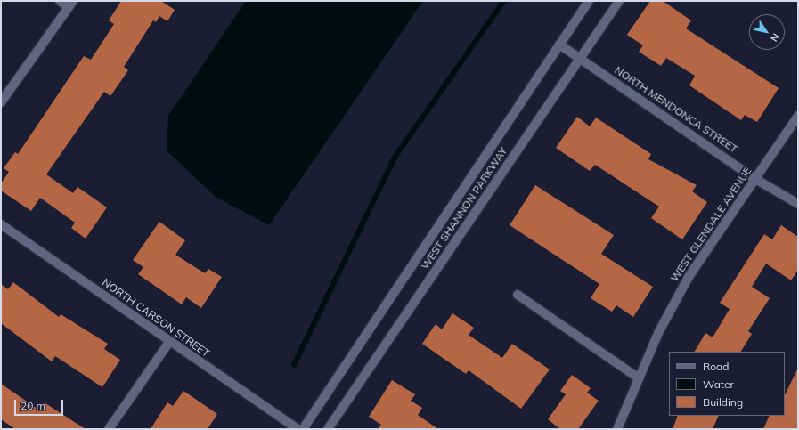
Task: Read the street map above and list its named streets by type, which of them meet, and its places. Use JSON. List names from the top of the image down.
{
  "streets": {
    "street": [
      "NORTH MENDONCA STREET",
      "WEST SHANNON PARKWAY",
      "WEST GLENDALE AVENUE",
      "NORTH CARSON STREET"
    ]
  },
  "crossings": [
    ["NORTH MENDONCA STREET", "WEST SHANNON PARKWAY"],
    ["NORTH MENDONCA STREET", "WEST GLENDALE AVENUE"]
  ],
  "legend": ["Road", "Water", "Building"],
  "scale_bar": "20 m",
  "north": "bottom right"
}
